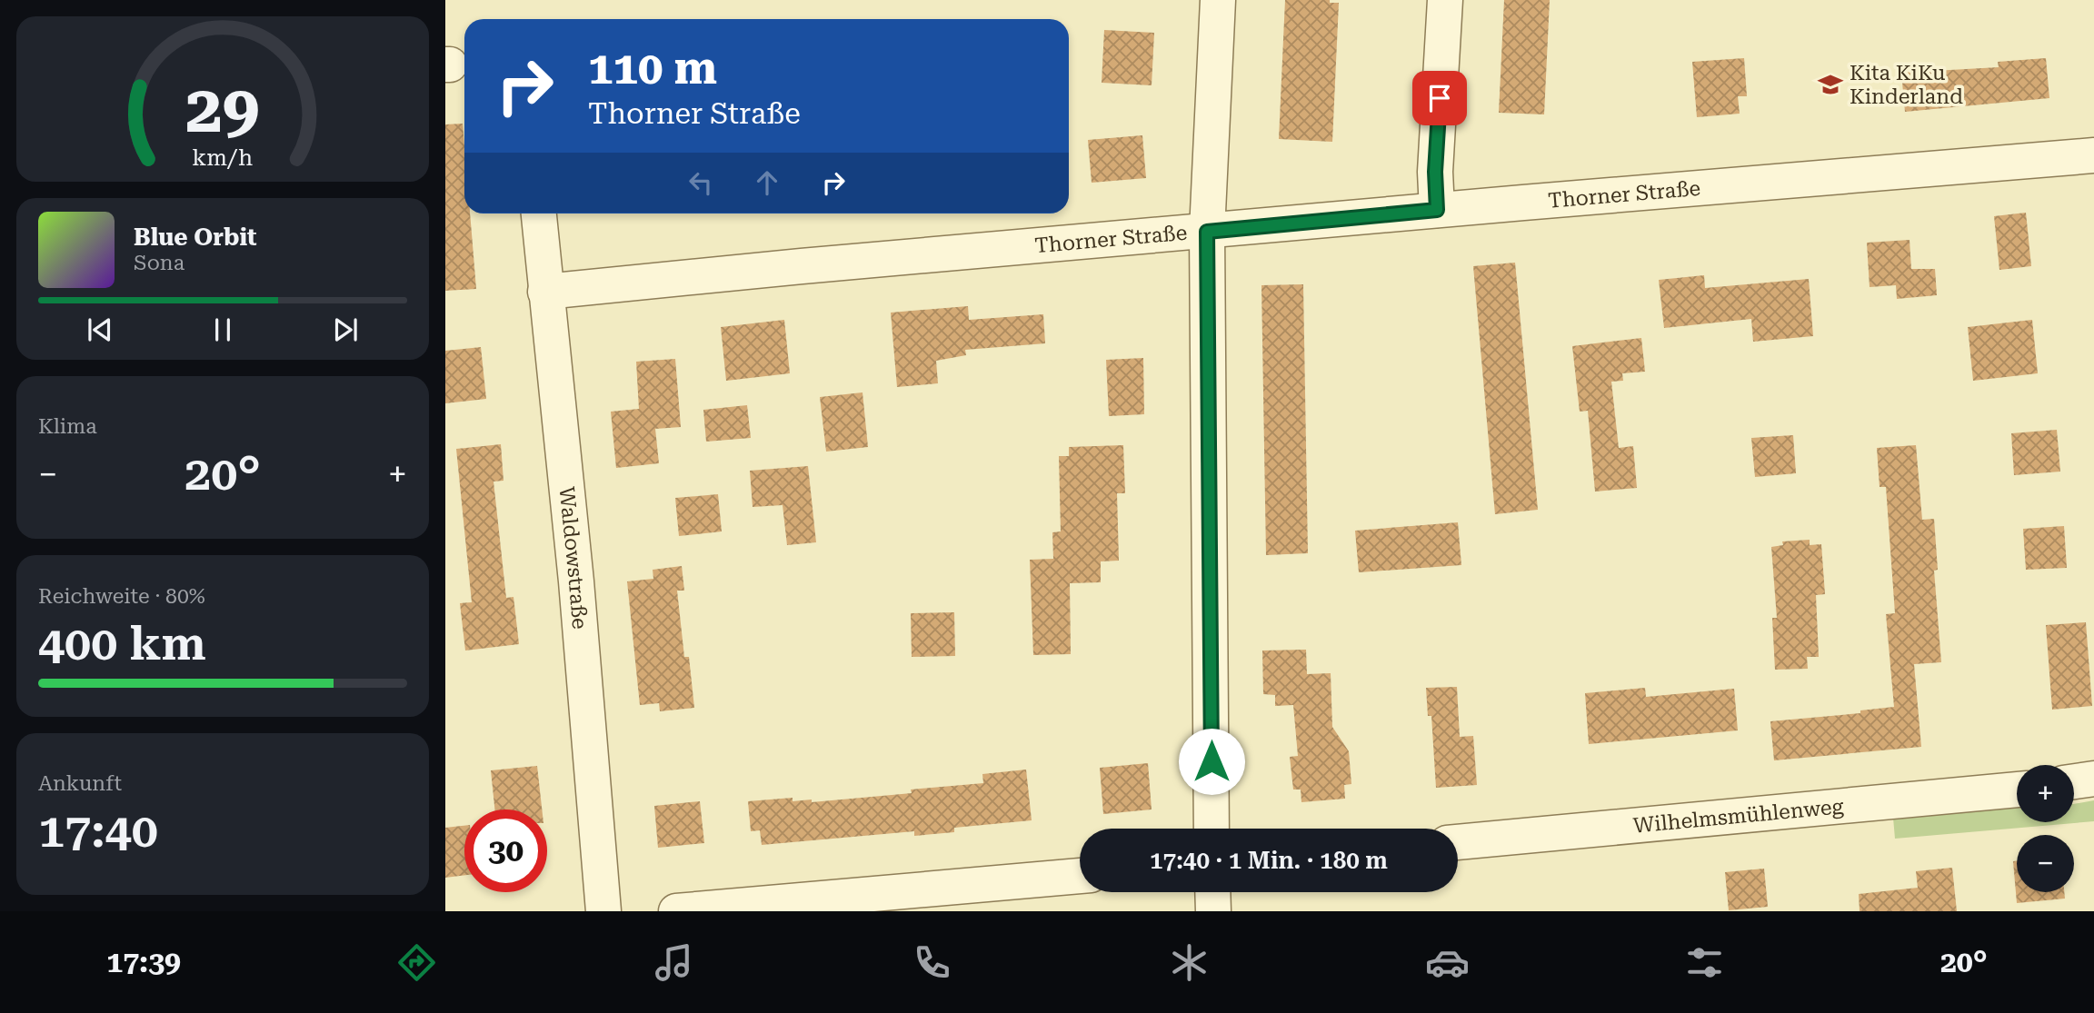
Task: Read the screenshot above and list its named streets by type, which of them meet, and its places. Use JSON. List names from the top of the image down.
{
  "streets": {
    "street": ["Thorner Straße", "Waldowstraße", "Wilhelmsmühlenweg"]
  },
  "crossings": [
    ["Thorner Straße", "Waldowstraße"]
  ],
  "places": {
    "school or university": ["Kita KiKu Kinderland"]
  },
  "page": {
    "turn": ["110 m", "Thorner Straße"],
    "song": ["Blue Orbit", "Sona"],
    "tile": [
      "Klima",
      ["Reichweite · 80%", "400 km"],
      ["Ankunft", "17:40"]
    ],
    "heat": ["−", "20°", "+"],
    "map_buttons": ["+", "−"],
    "limit": "30",
    "trip": "17:40 · 1 Min. · 180 m",
    "tabs": ["17:39", "20°"],
    "gauge": ["29", "km/h"]
  }
}
